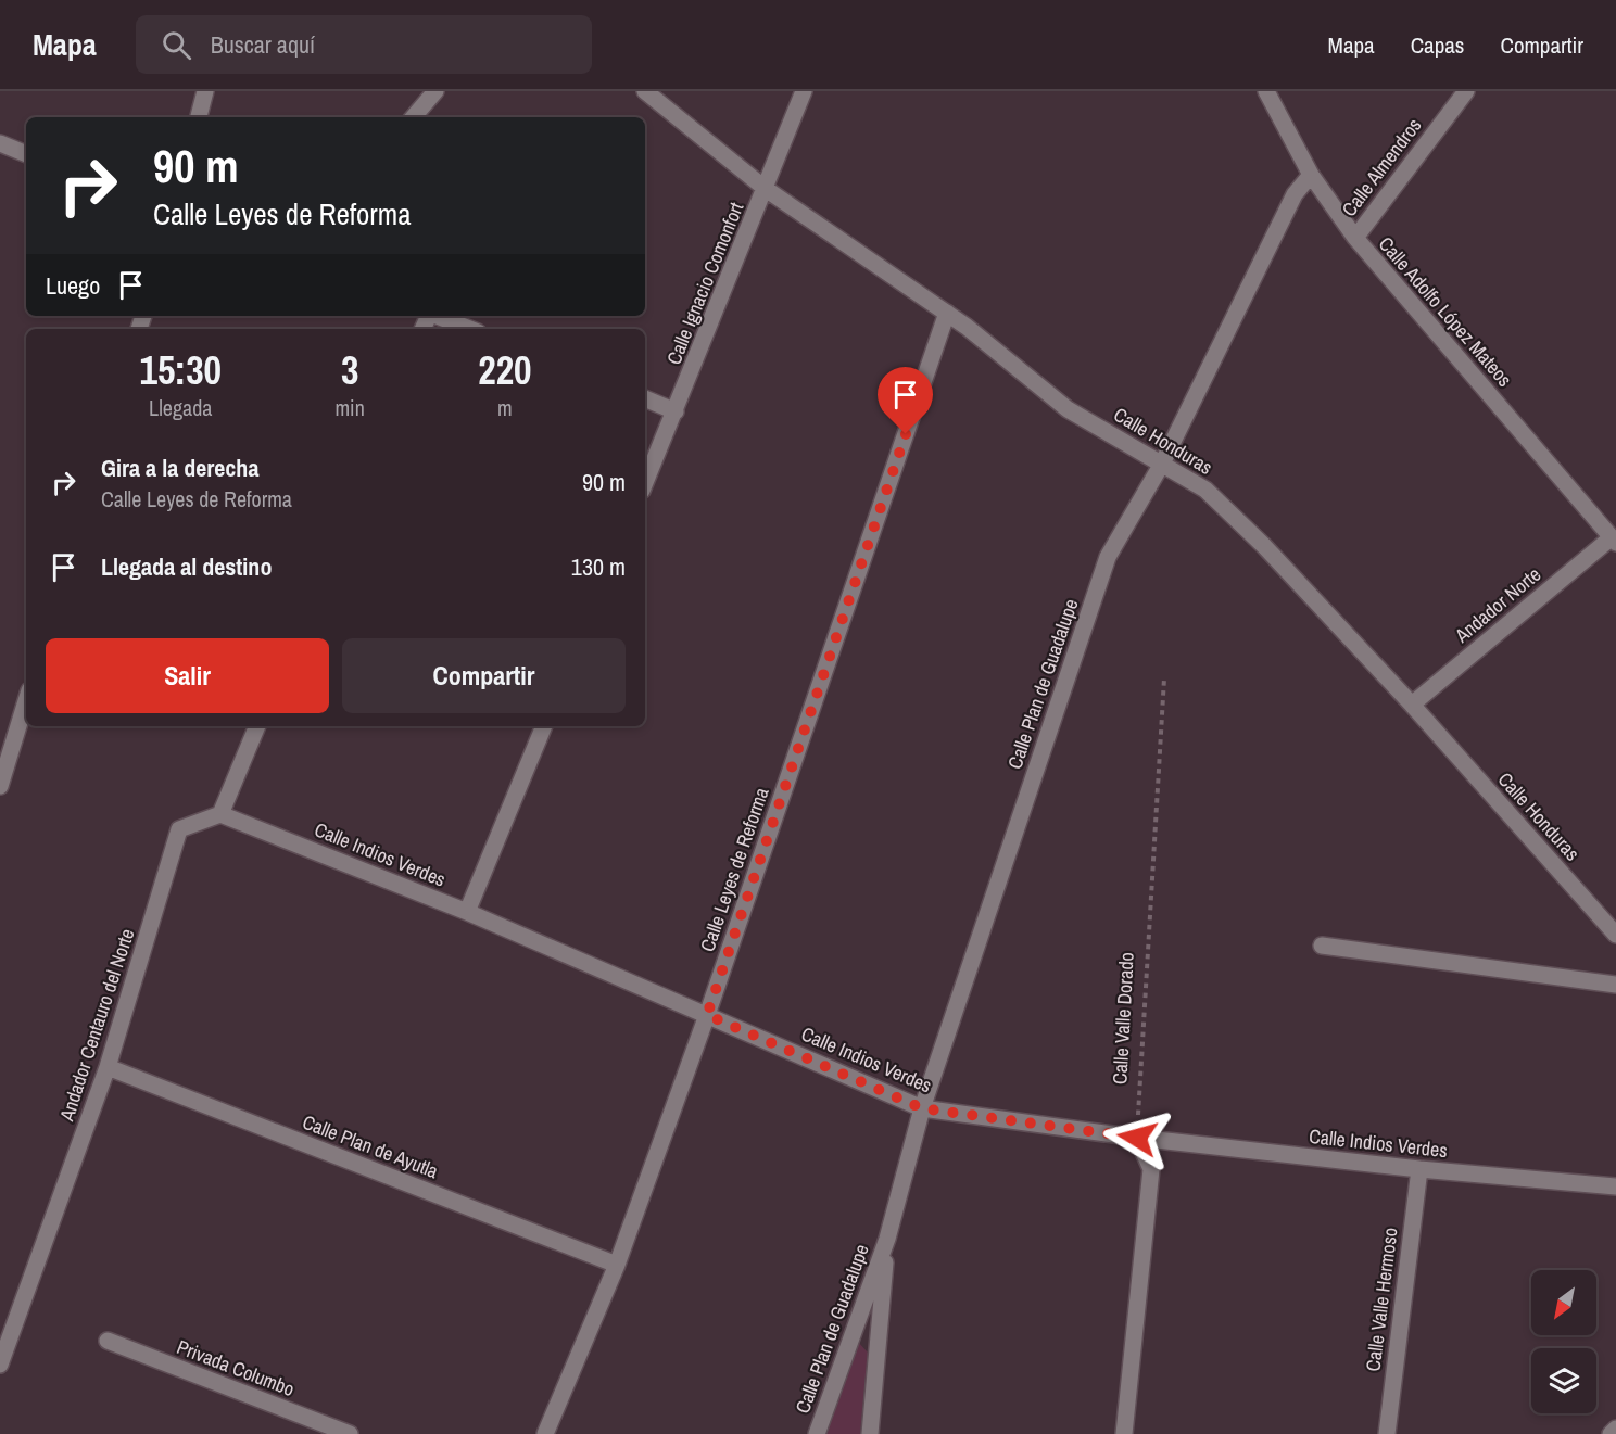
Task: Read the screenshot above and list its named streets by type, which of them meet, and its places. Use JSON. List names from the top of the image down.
{
  "streets": {
    "street": [
      "Calle Almendros",
      "Calle Ignacio Comonfort",
      "Calle Adolfo López Mateos",
      "Calle Honduras",
      "Andador Norte",
      "Calle Plan de Guadalupe",
      "Calle Indios Verdes",
      "Calle Leyes de Reforma",
      "Andador Centauro del Norte",
      "Calle Plan de Ayutla",
      "Calle Valle Hermoso",
      "Privada Columbo"
    ],
    "path": ["Calle Valle Dorado"]
  },
  "crossings": [
    ["Calle Almendros", "Calle Adolfo López Mateos"],
    ["Calle Ignacio Comonfort", "Calle Honduras"],
    ["Calle Adolfo López Mateos", "Andador Norte"],
    ["Calle Adolfo López Mateos", "Calle Plan de Guadalupe"],
    ["Calle Honduras", "Andador Norte"],
    ["Calle Honduras", "Calle Plan de Guadalupe"],
    ["Calle Honduras", "Calle Leyes de Reforma"],
    ["Calle Plan de Guadalupe", "Calle Indios Verdes"],
    ["Calle Indios Verdes", "Calle Leyes de Reforma"],
    ["Calle Indios Verdes", "Calle Valle Dorado"],
    ["Calle Indios Verdes", "Andador Centauro del Norte"],
    ["Calle Indios Verdes", "Calle Valle Hermoso"],
    ["Calle Leyes de Reforma", "Calle Plan de Ayutla"],
    ["Andador Centauro del Norte", "Calle Plan de Ayutla"]
  ],
  "north": "bottom left",
  "page": {
    "header": "Mapa",
    "search": "Buscar aquí",
    "nav": ["Mapa", "Capas", "Compartir"],
    "turn": ["90 m", "Calle Leyes de Reforma"],
    "then": "Luego",
    "eta": [
      "15:30",
      "Llegada",
      "3",
      "min",
      "220",
      "m"
    ],
    "list": [
      {
        "name": "Gira a la derecha",
        "note": "Calle Leyes de Reforma",
        "value": "90 m"
      },
      {
        "name": "Llegada al destino",
        "value": "130 m"
      }
    ],
    "buttons": ["Salir", "Compartir"]
  }
}
